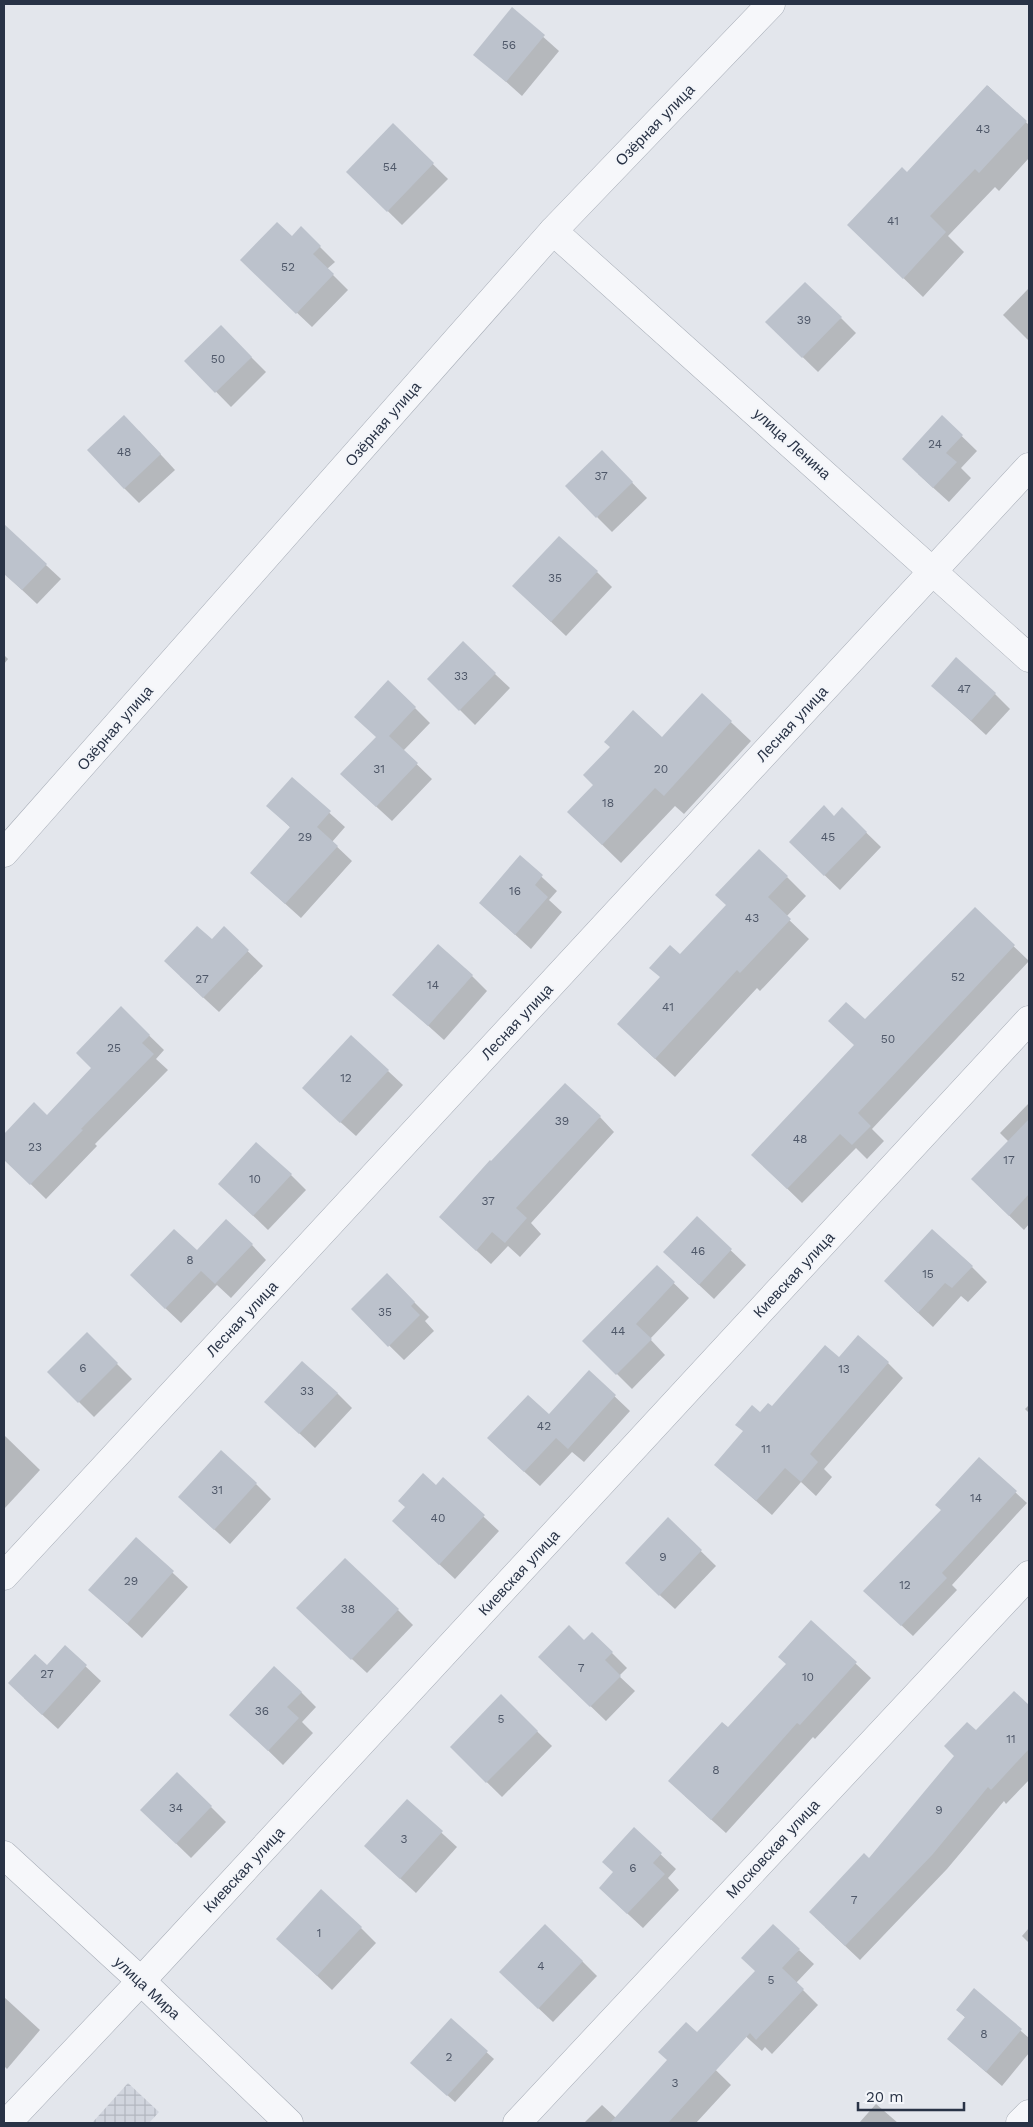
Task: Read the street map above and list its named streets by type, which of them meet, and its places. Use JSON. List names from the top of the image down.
{
  "streets": {
    "street": [
      "Озёрная улица",
      "улица Ленина",
      "Лесная улица",
      "Киевская улица",
      "Московская улица",
      "улица Мира"
    ]
  },
  "crossings": [
    ["Озёрная улица", "улица Ленина"],
    ["улица Ленина", "Лесная улица"],
    ["Киевская улица", "улица Мира"]
  ],
  "house_numbers": [
    "56",
    "43",
    "54",
    "41",
    "52",
    "39",
    "50",
    "24",
    "48",
    "37",
    "35",
    "33",
    "47",
    "31",
    "20",
    "18",
    "29",
    "45",
    "16",
    "43",
    "52",
    "27",
    "14",
    "41",
    "50",
    "25",
    "12",
    "39",
    "48",
    "23",
    "17",
    "10",
    "37",
    "46",
    "8",
    "15",
    "35",
    "44",
    "6",
    "13",
    "33",
    "42",
    "11",
    "31",
    "14",
    "40",
    "9",
    "29",
    "12",
    "38",
    "7",
    "27",
    "10",
    "36",
    "5",
    "11",
    "8",
    "34",
    "9",
    "3",
    "6",
    "7",
    "1",
    "4",
    "5",
    "8",
    "2",
    "3"
  ],
  "scale_bar": "20 m"
}
